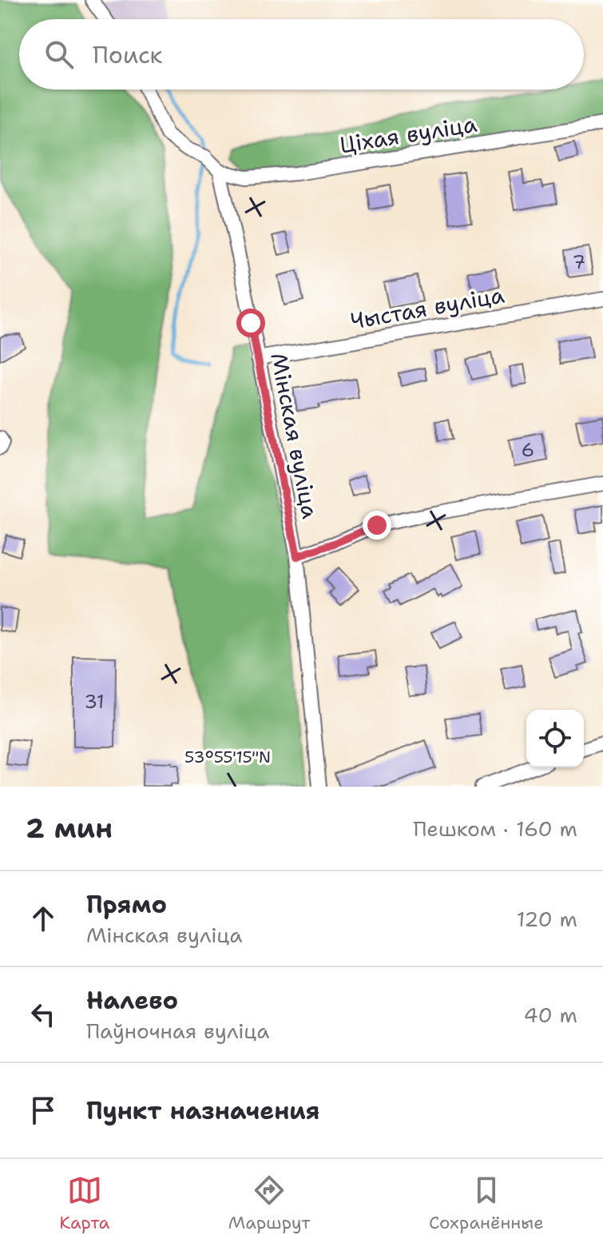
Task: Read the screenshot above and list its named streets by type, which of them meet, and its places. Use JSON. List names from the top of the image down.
{
  "streets": {
    "street": ["Ціхая вуліца", "Чыстая вуліца", "Мінская вуліца"]
  },
  "crossings": [
    ["Ціхая вуліца", "Мінская вуліца"],
    ["Чыстая вуліца", "Мінская вуліца"]
  ],
  "house_numbers": ["7", "6", "31"],
  "page": {
    "search": "Поиск",
    "heading": ["2 мин", "Пешком · 160 m"],
    "list": [
      ["Прямо", "Мінская вуліца", "120 m"],
      ["Налево", "Паўночная вуліца", "40 m"],
      "Пункт назначения"
    ],
    "nav": ["Карта", "Маршрут", "Сохранённые"]
  },
  "coordinates": ["53°55'15\"N"]
}
